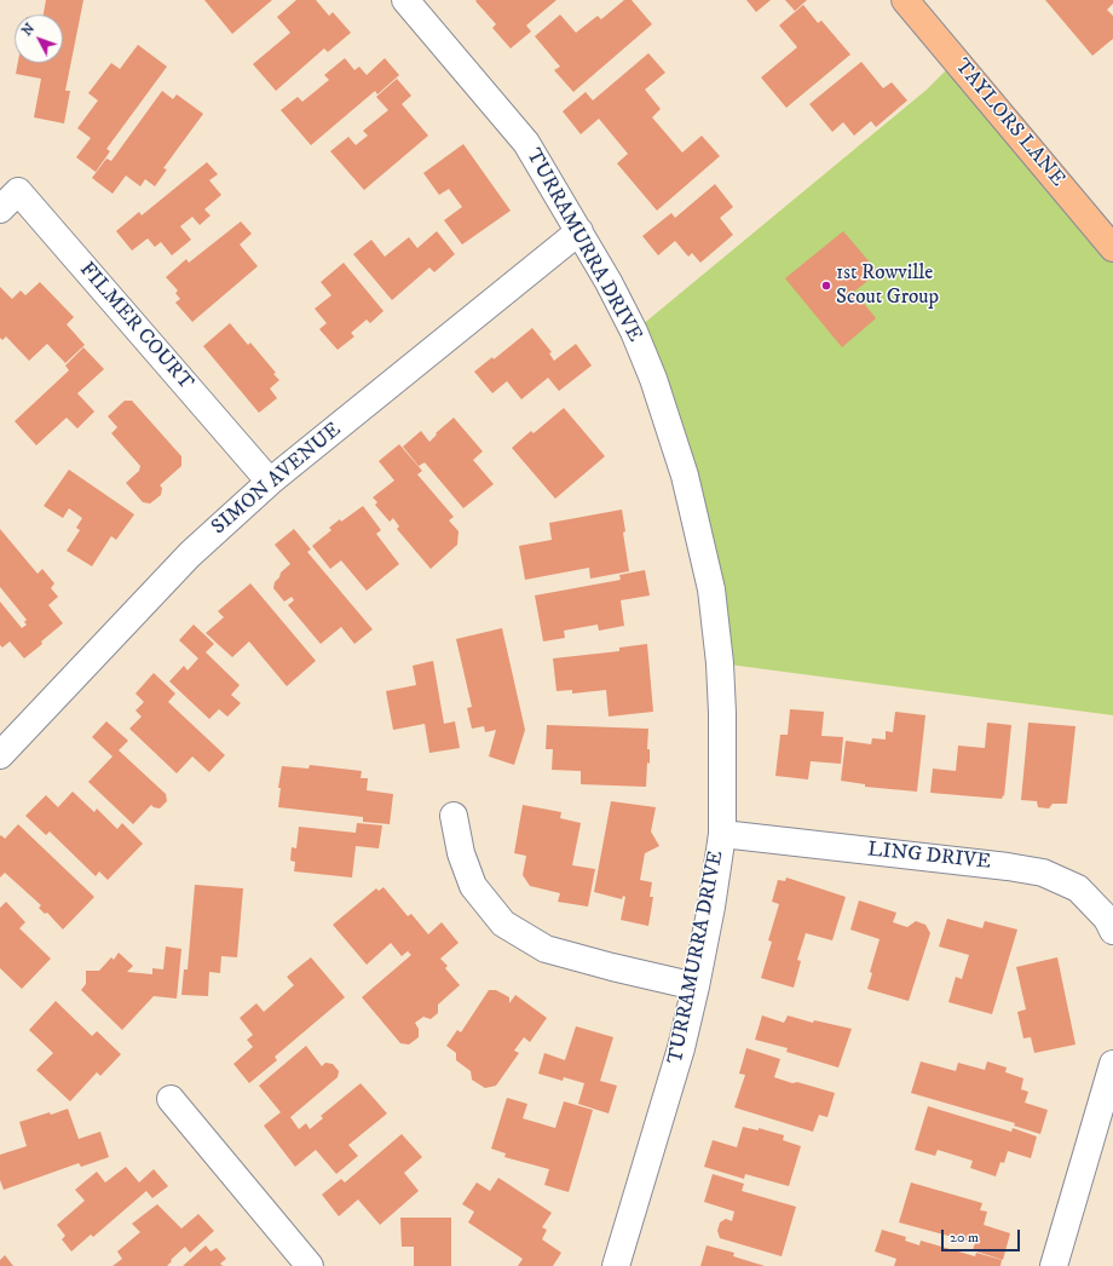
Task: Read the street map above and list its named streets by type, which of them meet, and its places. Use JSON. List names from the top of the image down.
{
  "streets": {
    "main road": ["TAYLORS LANE"],
    "street": [
      "TURRAMURRA DRIVE",
      "FILMER COURT",
      "SIMON AVENUE",
      "LING DRIVE"
    ]
  },
  "crossings": [
    ["TURRAMURRA DRIVE", "SIMON AVENUE"],
    ["TURRAMURRA DRIVE", "LING DRIVE"],
    ["FILMER COURT", "SIMON AVENUE"]
  ],
  "places": ["1st Rowville Scout Group"],
  "scale_bar": "20 m",
  "north": "top left"
}
